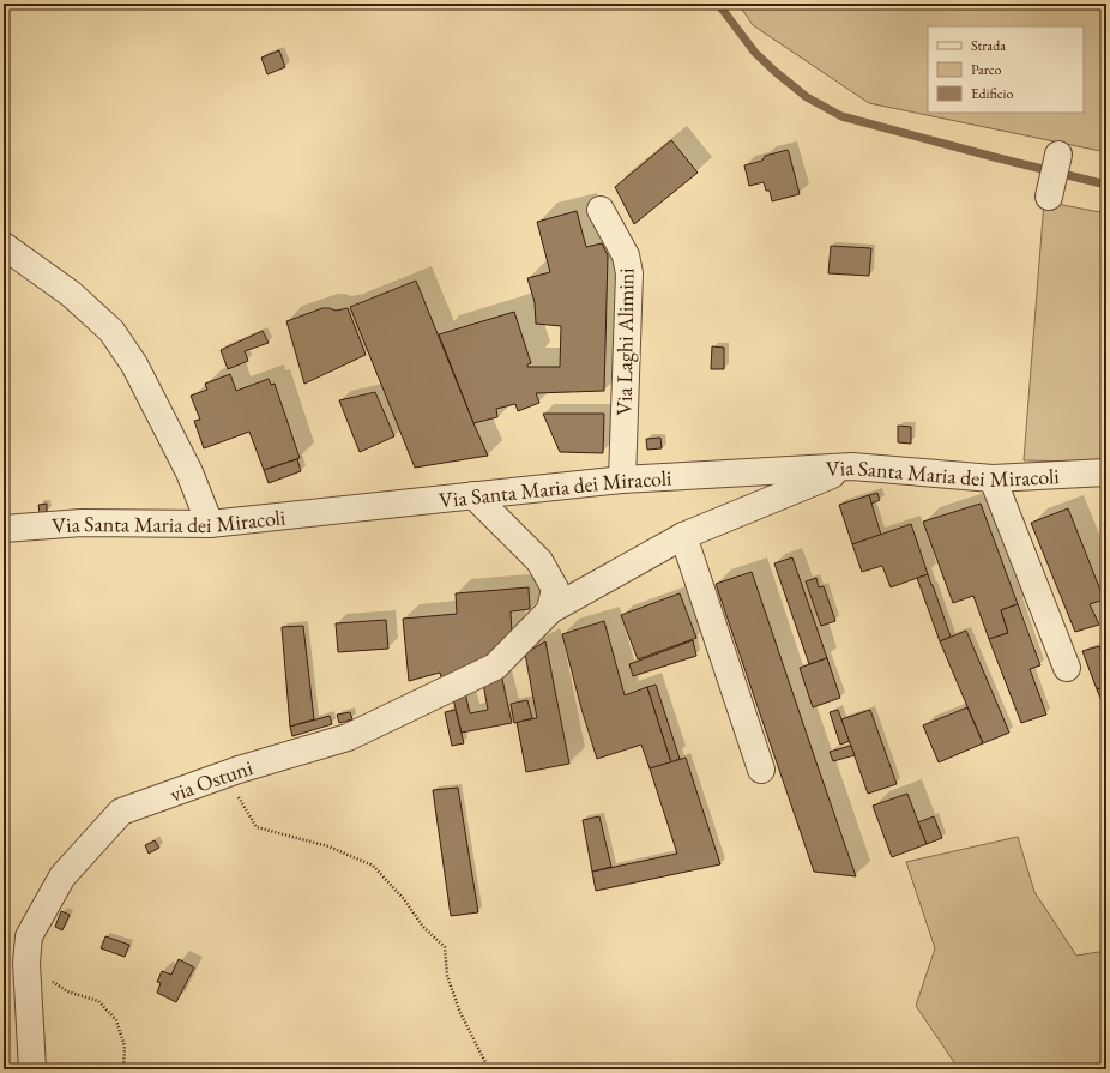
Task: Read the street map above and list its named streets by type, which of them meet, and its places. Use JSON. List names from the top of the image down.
{
  "streets": {
    "street": ["Via Laghi Alimini", "Via Santa Maria dei Miracoli", "via Ostuni"]
  },
  "crossings": [
    ["Via Laghi Alimini", "Via Santa Maria dei Miracoli"],
    ["Via Santa Maria dei Miracoli", "via Ostuni"]
  ],
  "legend": ["Strada", "Parco", "Edificio"]
}
